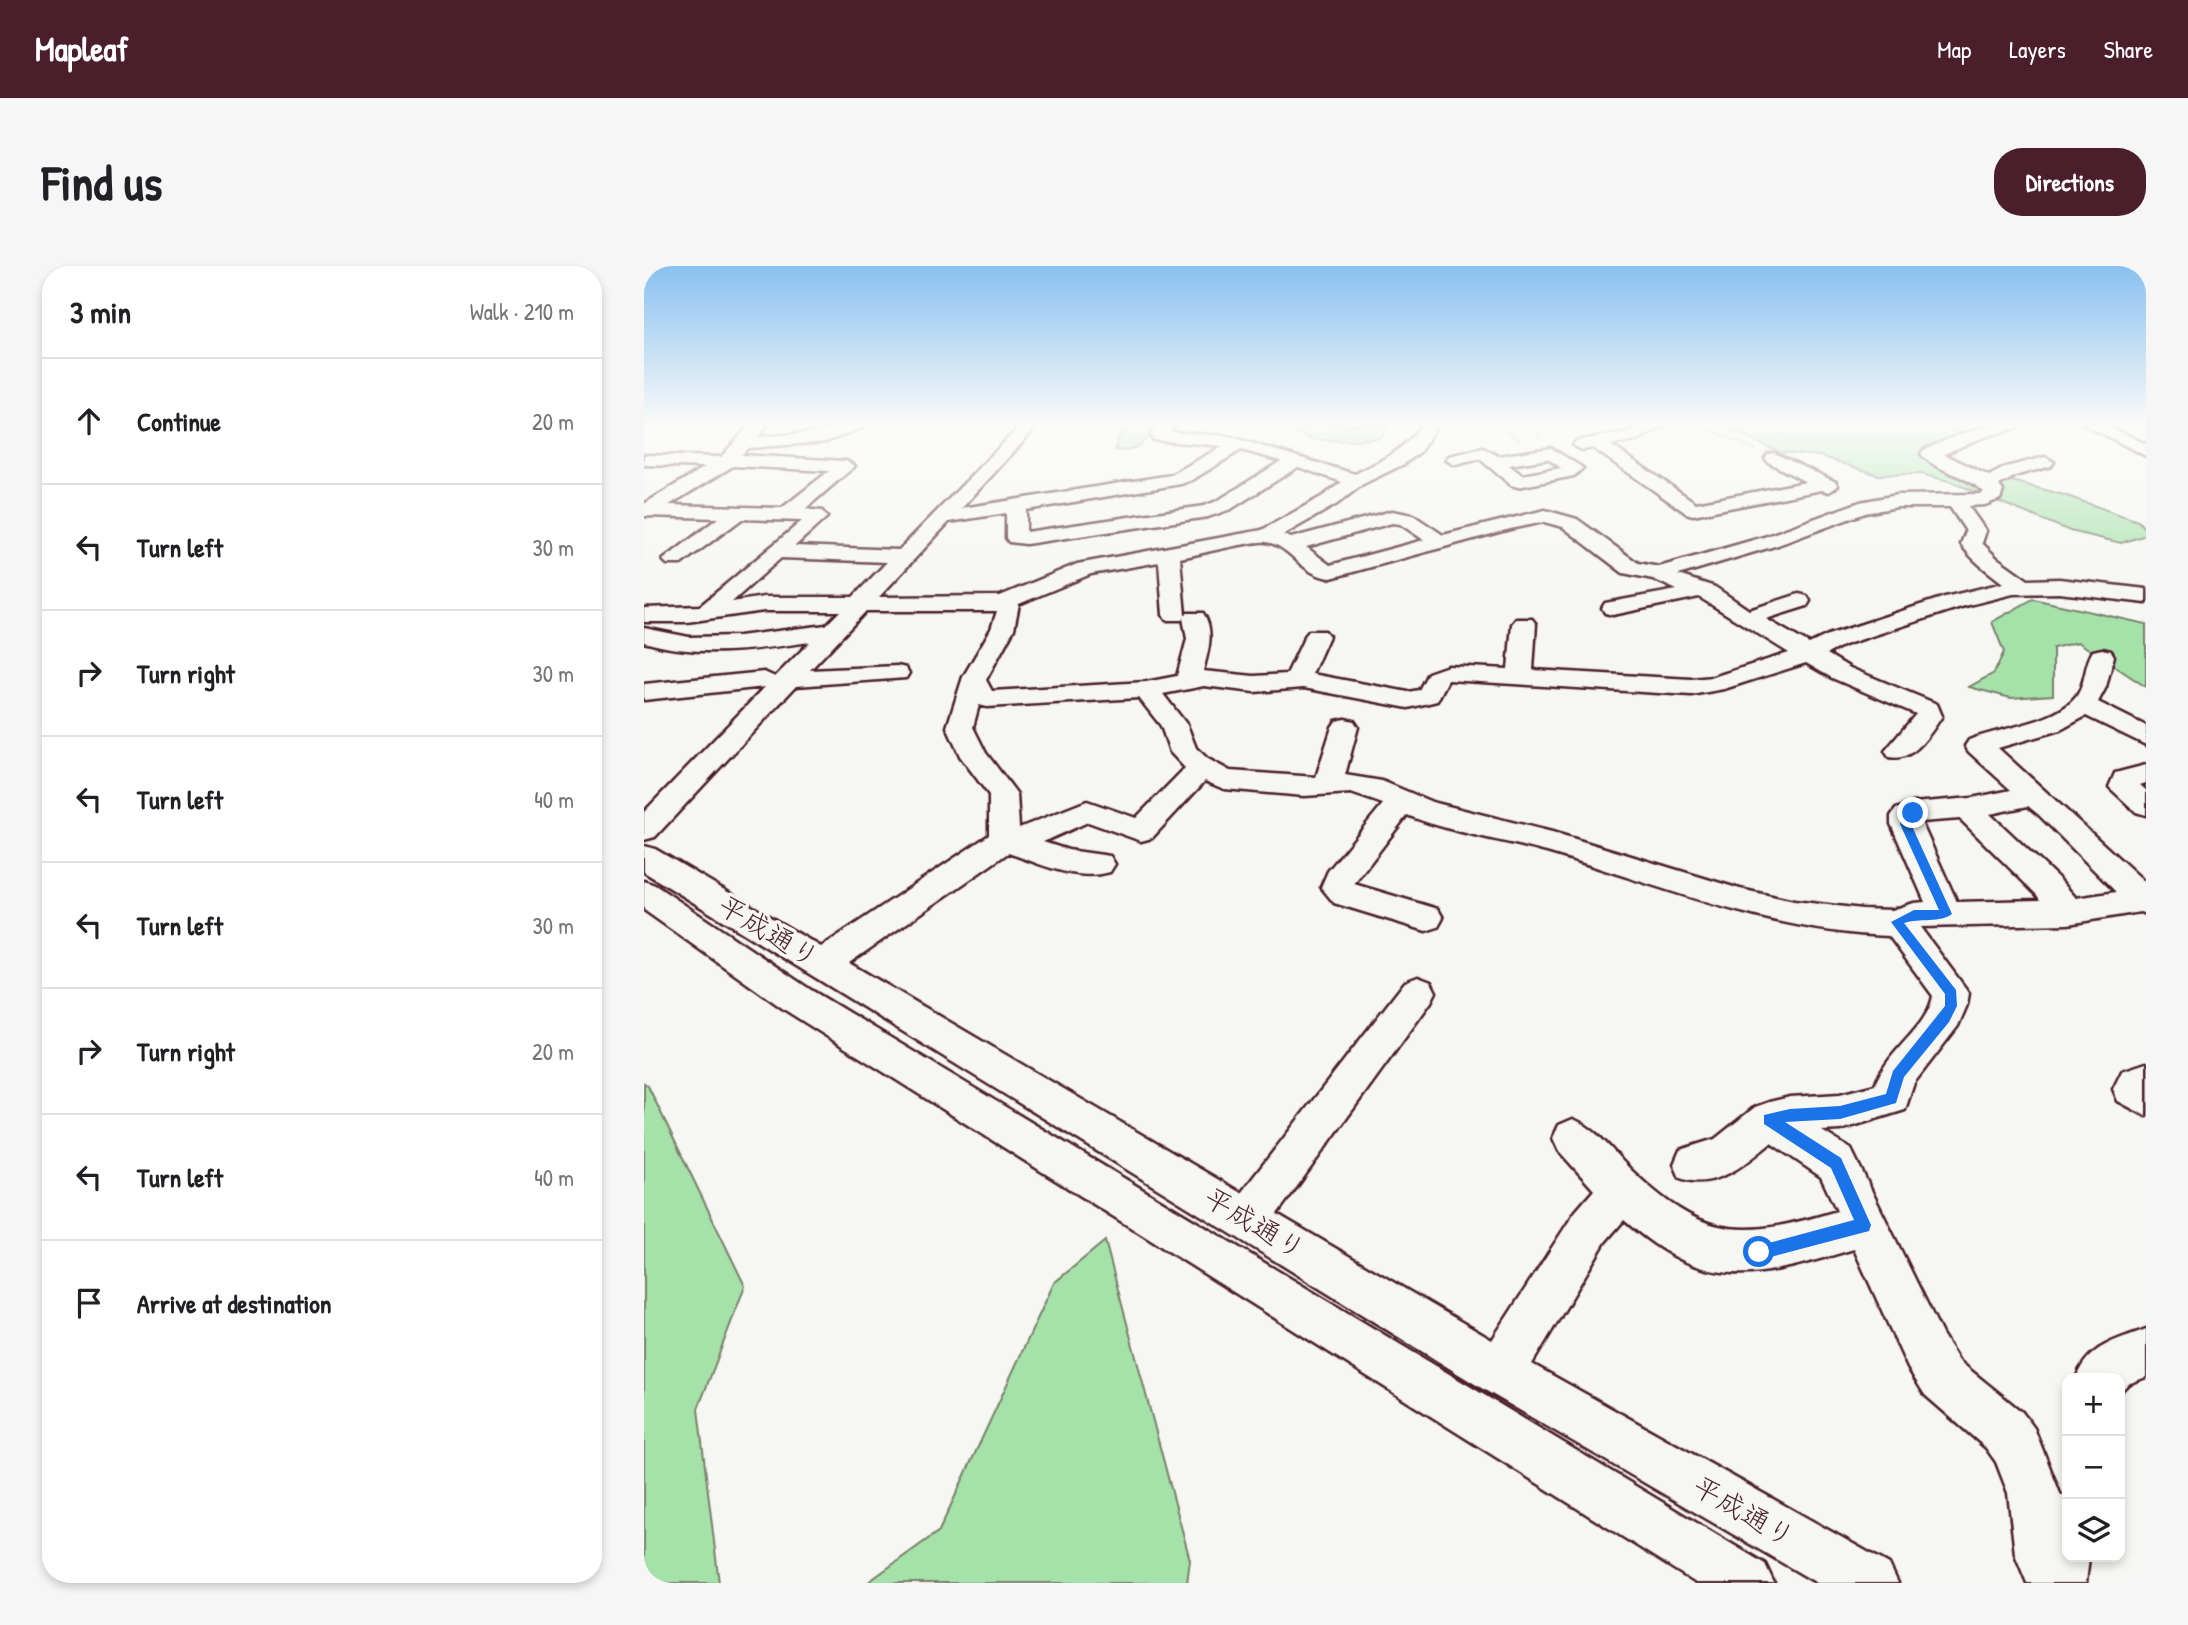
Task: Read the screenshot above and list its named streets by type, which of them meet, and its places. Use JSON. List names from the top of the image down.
{
  "streets": {
    "street": ["平成通り"]
  },
  "page": {
    "header": "Mapleaf",
    "nav": ["Map", "Layers", "Share"],
    "buttons": "Directions",
    "title": "Find us",
    "heading": ["3 min", "Walk · 210 m"],
    "list": [
      ["Continue", "20 m"],
      ["Turn left", "30 m"],
      ["Turn right", "30 m"],
      ["Turn left", "40 m"],
      ["Turn left", "30 m"],
      ["Turn right", "20 m"],
      ["Turn left", "40 m"],
      "Arrive at destination"
    ],
    "map_buttons": ["+", "−"]
  }
}
